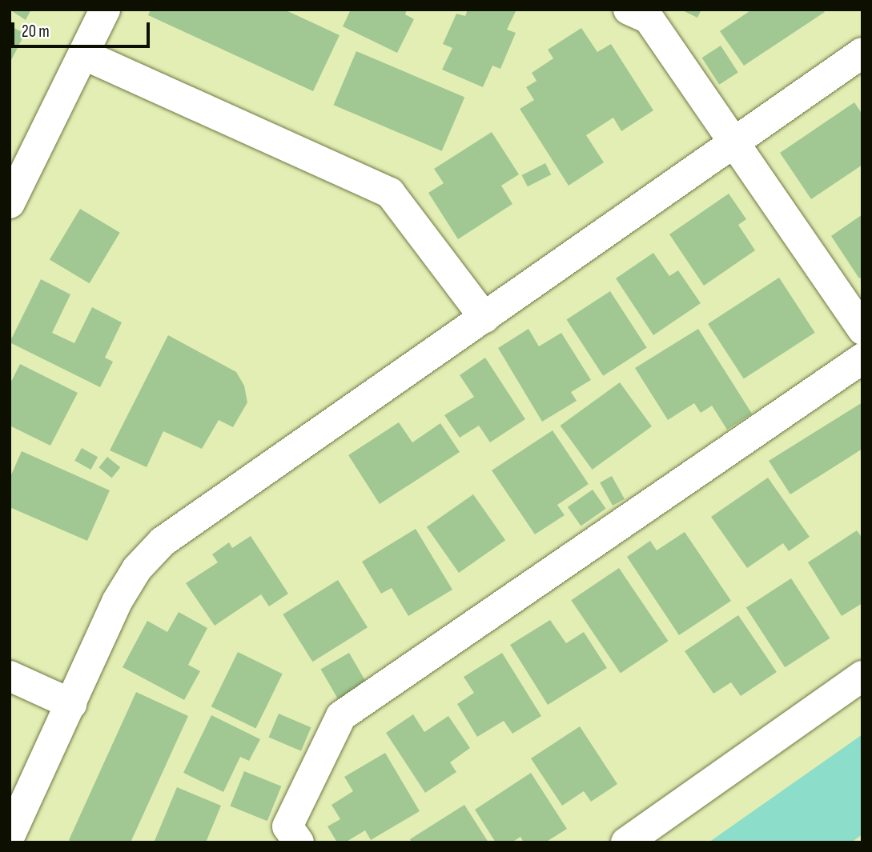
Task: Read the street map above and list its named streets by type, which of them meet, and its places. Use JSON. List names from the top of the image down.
{
  "scale_bar": "20 m"
}
